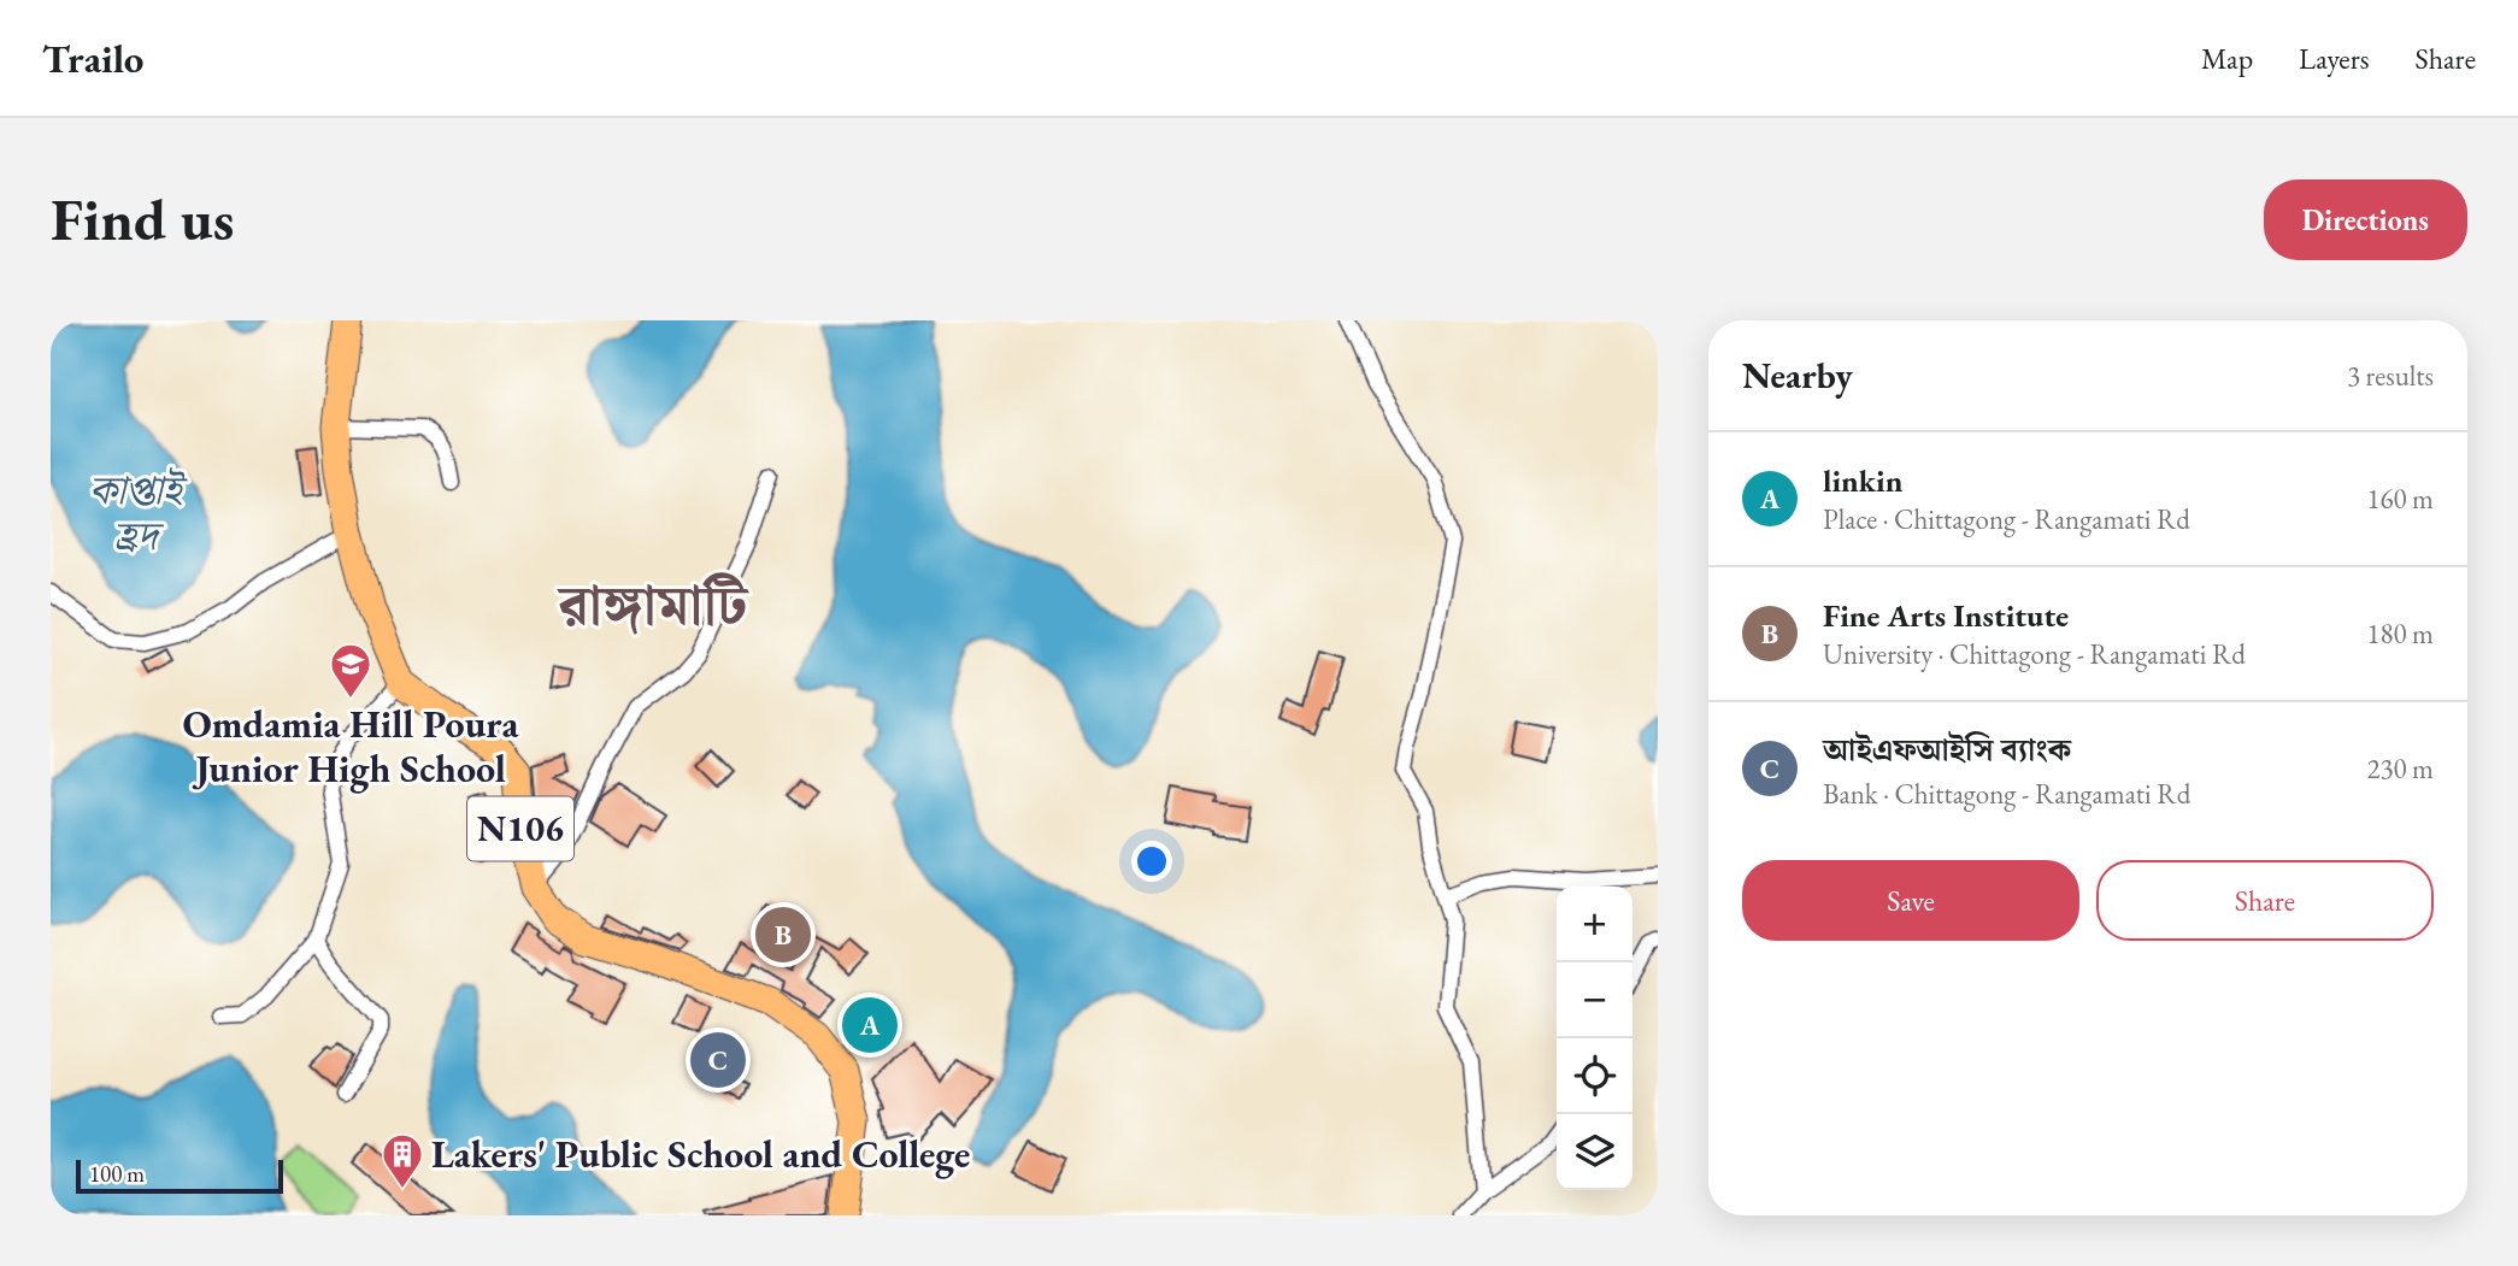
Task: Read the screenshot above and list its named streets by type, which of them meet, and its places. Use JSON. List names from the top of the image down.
{
  "streets": {
    "highway": ["N106"]
  },
  "districts": ["রাঙ্গামাটি"],
  "water": ["কাপ্তাই হ্রদ"],
  "places": {
    "school or university": ["Omdamia Hill Poura Junior High School"],
    "building": ["Lakers' Public School and College"]
  },
  "scale_bar": "100 m",
  "page": {
    "header": "Trailo",
    "nav": ["Map", "Layers", "Share"],
    "buttons": [
      "Directions",
      ["Save", "Share"]
    ],
    "title": "Find us",
    "heading": ["Nearby", "3 results"],
    "list": [
      {
        "mark": "A",
        "name": "linkin",
        "note": "Place · Chittagong - Rangamati Rd",
        "value": "160 m"
      },
      {
        "mark": "B",
        "name": "Fine Arts Institute",
        "note": "University · Chittagong - Rangamati Rd",
        "value": "180 m"
      },
      {
        "mark": "C",
        "name": "আইএফআইসি ব্যাংক",
        "note": "Bank · Chittagong - Rangamati Rd",
        "value": "230 m"
      }
    ],
    "map_buttons": ["+", "−"],
    "pins": ["B", "A", "C"],
    "scale": "100 m"
  }
}
